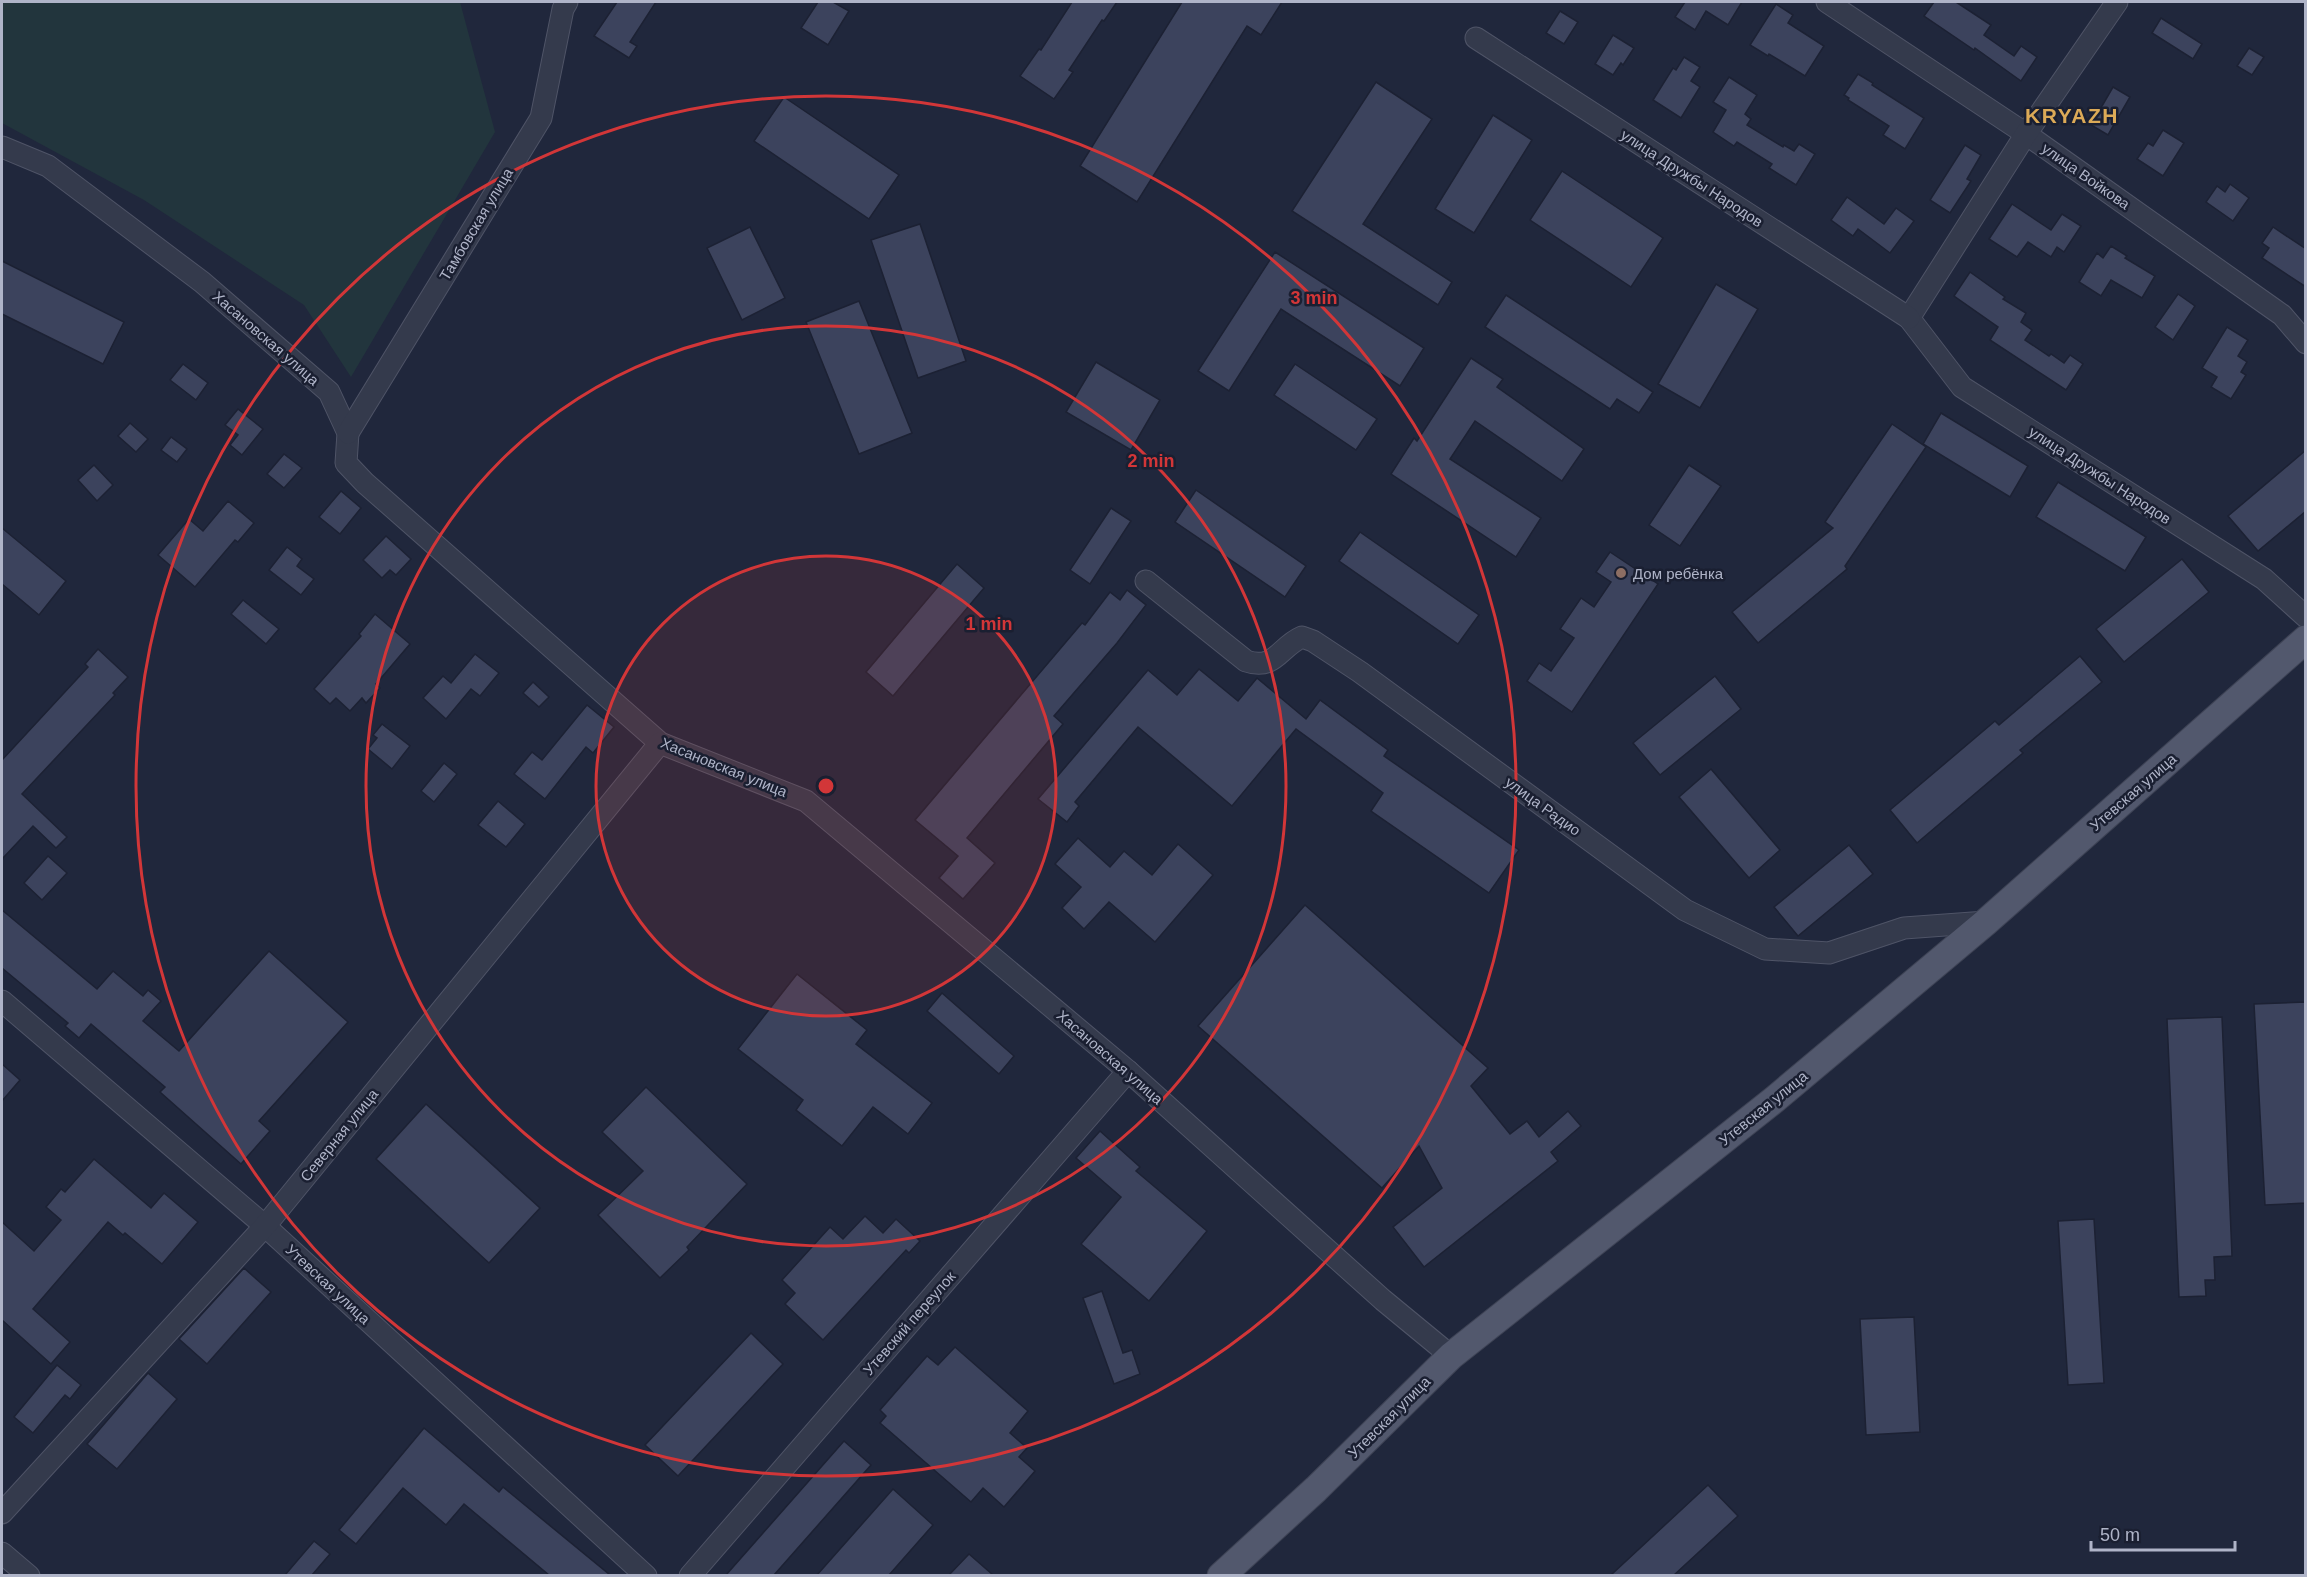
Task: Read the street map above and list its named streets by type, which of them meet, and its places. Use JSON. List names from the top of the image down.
{
  "streets": {
    "main road": ["Утевская улица"],
    "street": [
      "улица Войкова",
      "улица Дружбы Народов",
      "Тамбовская улица",
      "Хасановская улица",
      "улица Радио",
      "Северная улица",
      "Утевский переулок"
    ]
  },
  "crossings": [
    ["Тамбовская улица", "Хасановская улица"],
    ["Хасановская улица", "Утевская улица"],
    ["Хасановская улица", "Северная улица"],
    ["Хасановская улица", "Утевский переулок"],
    ["Утевская улица", "улица Радио"],
    ["Утевская улица", "Северная улица"]
  ],
  "districts": ["KRYAZH"],
  "places": ["Дом ребёнка"],
  "scale_bar": "50 m",
  "rings": ["3 min", "2 min", "1 min"]
}
